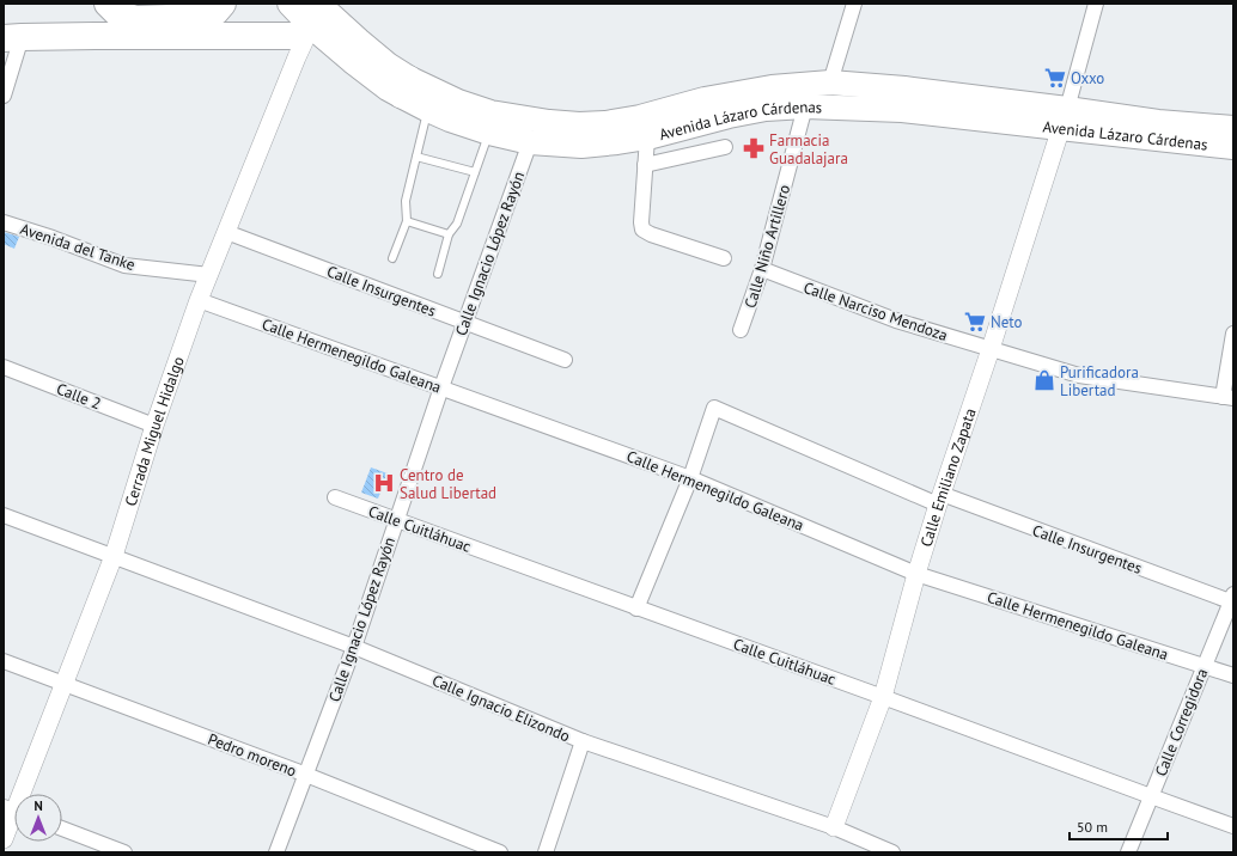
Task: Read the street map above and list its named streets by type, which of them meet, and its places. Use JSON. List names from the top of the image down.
{
  "streets": {
    "main road": ["Avenida Lázaro Cárdenas"],
    "street": [
      "Avenida del Tanke",
      "Calle Niño Artillero",
      "Calle Ignacio López Rayón",
      "Calle Insurgentes",
      "Calle Narciso Mendoza",
      "Calle Hermenegildo Galeana",
      "Calle 2",
      "Cerrada Miguel Hidalgo",
      "Calle Emiliano Zapata",
      "Calle Cuitláhuac",
      "Calle Ignacio Elizondo",
      "Calle Corregidora",
      "Pedro moreno"
    ]
  },
  "crossings": [
    ["Avenida Lázaro Cárdenas", "Calle Niño Artillero"],
    ["Avenida Lázaro Cárdenas", "Calle Ignacio López Rayón"],
    ["Avenida Lázaro Cárdenas", "Cerrada Miguel Hidalgo"],
    ["Avenida Lázaro Cárdenas", "Calle Emiliano Zapata"],
    ["Avenida del Tanke", "Cerrada Miguel Hidalgo"],
    ["Calle Niño Artillero", "Calle Narciso Mendoza"],
    ["Calle Ignacio López Rayón", "Calle Insurgentes"],
    ["Calle Ignacio López Rayón", "Calle Hermenegildo Galeana"],
    ["Calle Ignacio López Rayón", "Calle Cuitláhuac"],
    ["Calle Ignacio López Rayón", "Calle Ignacio Elizondo"],
    ["Calle Ignacio López Rayón", "Pedro moreno"],
    ["Calle Insurgentes", "Calle Hermenegildo Galeana"],
    ["Calle Insurgentes", "Cerrada Miguel Hidalgo"],
    ["Calle Insurgentes", "Calle Emiliano Zapata"],
    ["Calle Insurgentes", "Calle Corregidora"],
    ["Calle Narciso Mendoza", "Calle Emiliano Zapata"],
    ["Calle Hermenegildo Galeana", "Cerrada Miguel Hidalgo"],
    ["Calle Hermenegildo Galeana", "Calle Emiliano Zapata"],
    ["Calle Hermenegildo Galeana", "Calle Corregidora"],
    ["Calle 2", "Cerrada Miguel Hidalgo"],
    ["Cerrada Miguel Hidalgo", "Calle Ignacio Elizondo"],
    ["Cerrada Miguel Hidalgo", "Pedro moreno"],
    ["Calle Emiliano Zapata", "Calle Cuitláhuac"],
    ["Calle Emiliano Zapata", "Calle Ignacio Elizondo"],
    ["Calle Cuitláhuac", "Calle Corregidora"]
  ],
  "places": {
    "supermarket": ["Oxxo", "Neto"],
    "pharmacy": ["Farmacia Guadalajara"],
    "shop": ["Purificadora Libertad"],
    "hospital": ["Centro de Salud Libertad"]
  },
  "scale_bar": "50 m",
  "north": "top"
}
